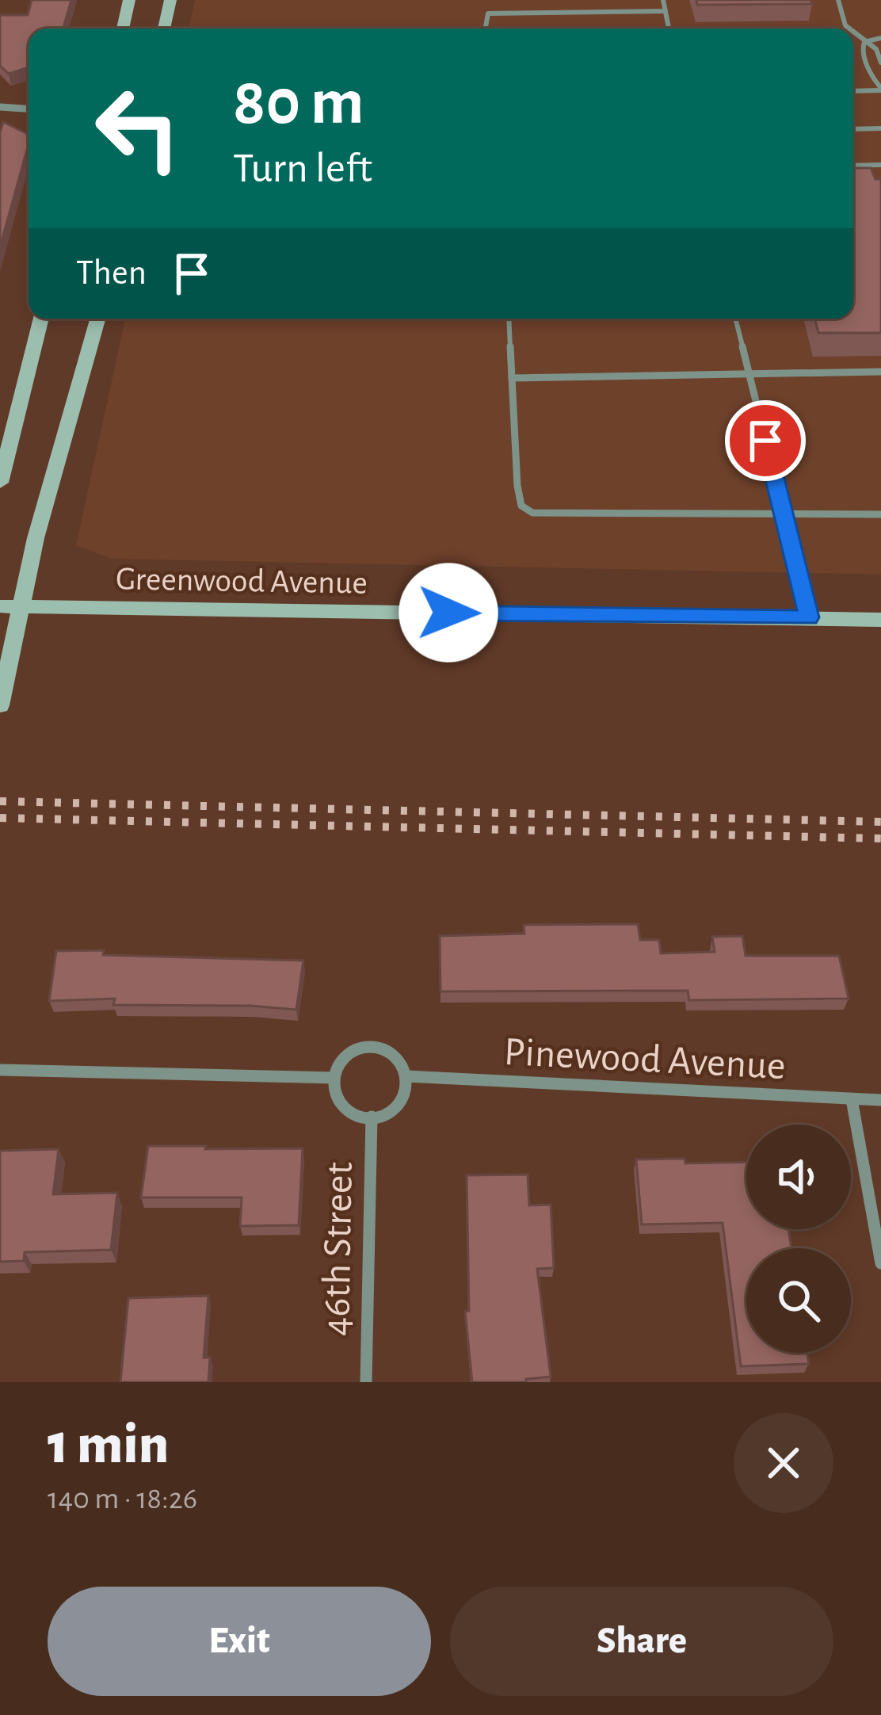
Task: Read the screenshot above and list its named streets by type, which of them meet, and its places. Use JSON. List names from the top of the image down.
{
  "streets": {
    "main road": ["Greenwood Avenue"],
    "street": ["Pinewood Avenue", "46th Street"]
  },
  "crossings": [
    ["Pinewood Avenue", "46th Street"]
  ],
  "page": {
    "turn": ["80 m", "Turn left"],
    "then": "Then",
    "heading": ["1 min", "140 m · 18:26"],
    "buttons": ["Exit", "Share"]
  }
}
